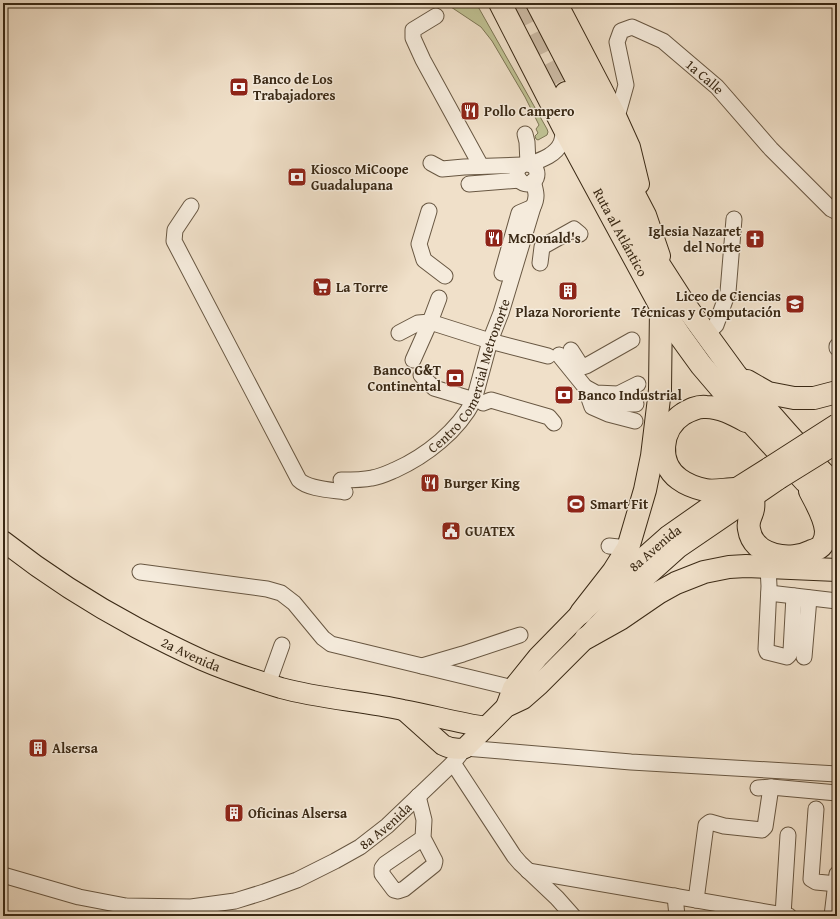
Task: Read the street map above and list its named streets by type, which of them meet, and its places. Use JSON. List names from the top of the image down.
{
  "streets": {
    "highway": ["Ruta al Atlántico"],
    "main road": ["8a Avenida", "2a Avenida"],
    "street": ["1a Calle", "Centro Comercial Metronorte"]
  },
  "crossings": [
    ["8a Avenida", "2a Avenida"]
  ],
  "places": {
    "bank": [
      "Banco de Los Trabajadores",
      "Kiosco MiCoope Guadalupana",
      "Banco G&T Continental",
      "Banco Industrial"
    ],
    "restaurant": ["Pollo Campero", "McDonald's", "Burger King"],
    "church": ["Iglesia Nazaret del Norte"],
    "supermarket": ["La Torre"],
    "building": ["Plaza Nororiente", "Alsersa", "Oficinas Alsersa"],
    "school or university": ["Liceo de Ciencias Técnicas y Computación"],
    "sports": ["Smart Fit"],
    "public building": ["GUATEX"]
  }
}
